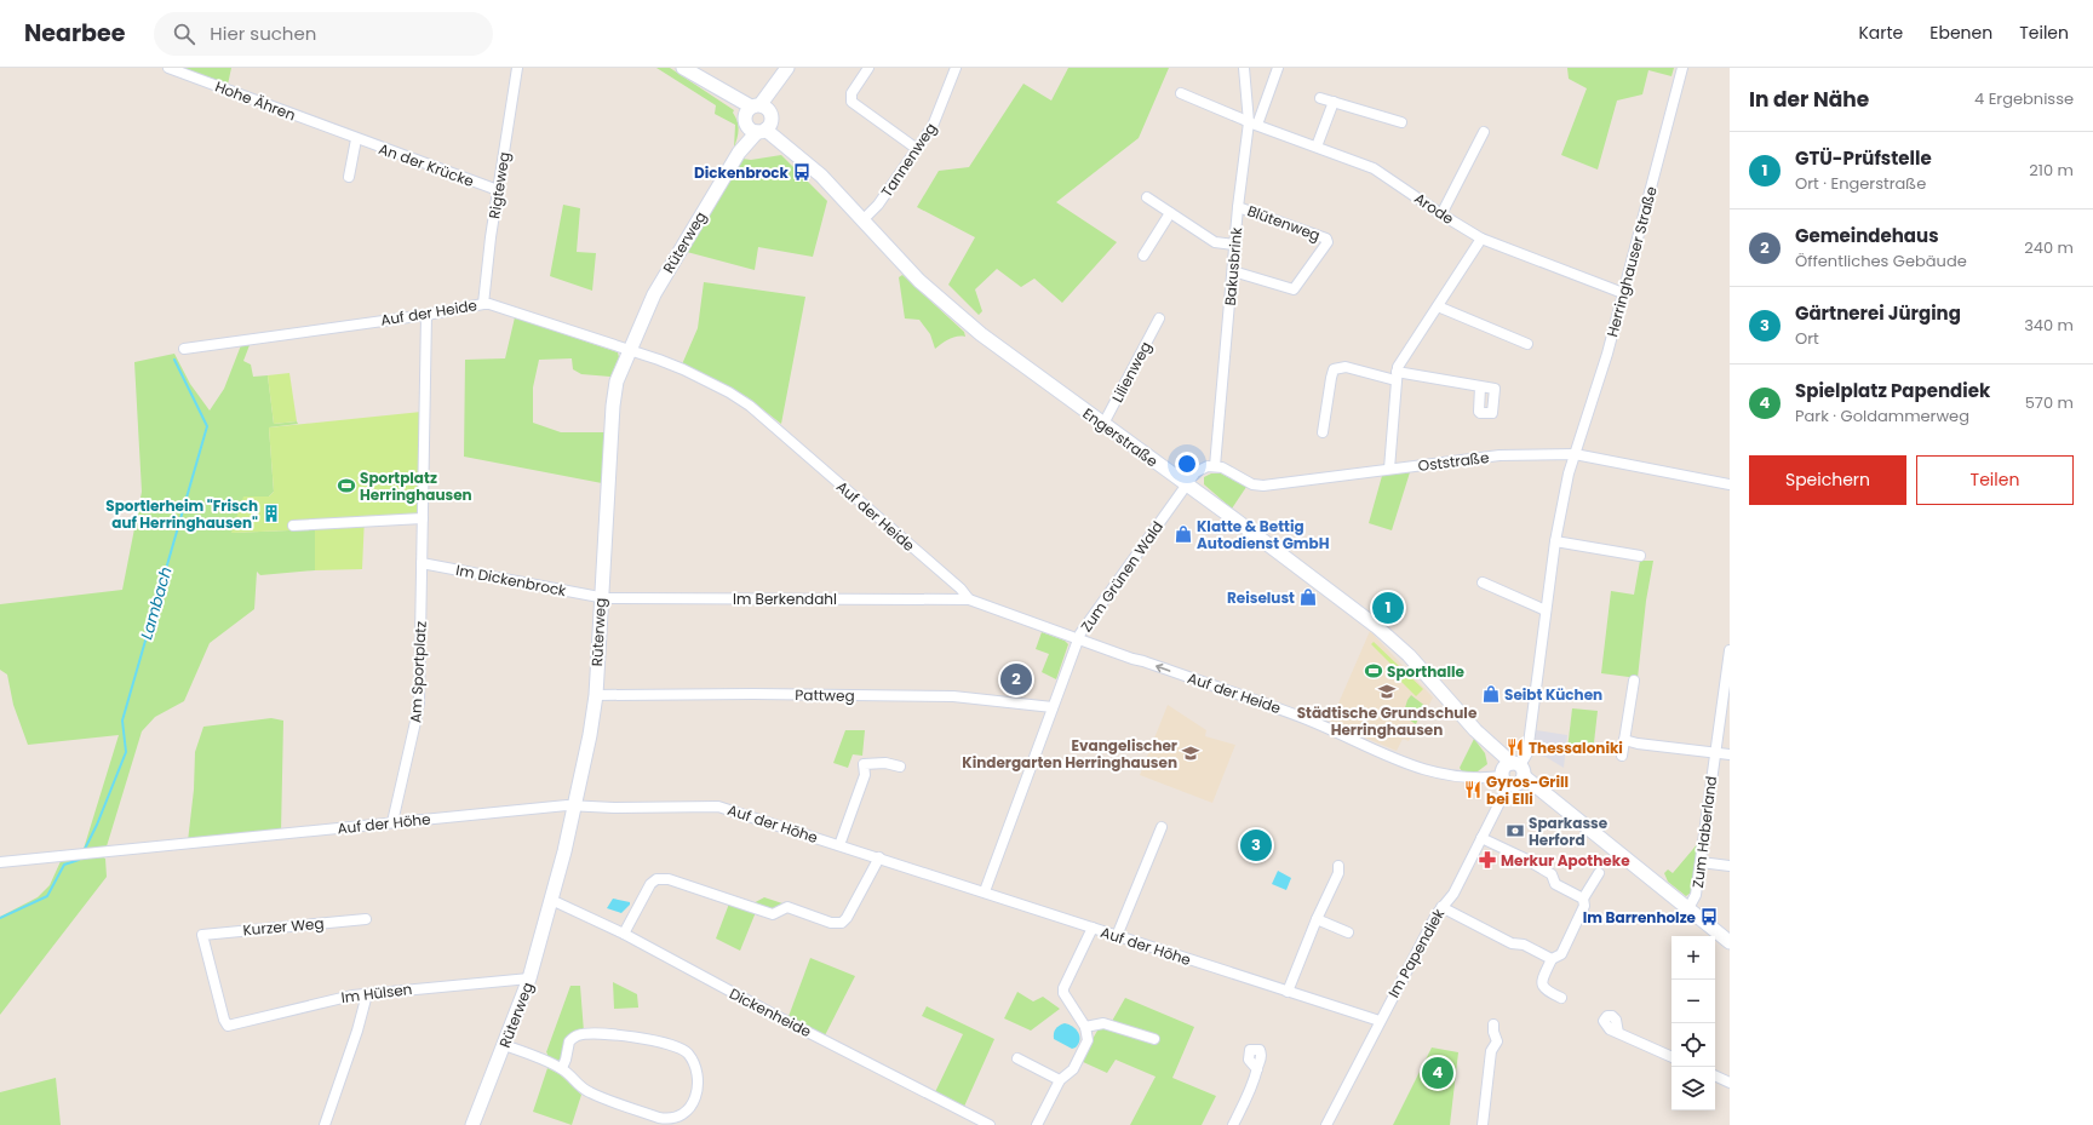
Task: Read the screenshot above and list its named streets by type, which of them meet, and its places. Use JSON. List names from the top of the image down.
{
  "streets": {
    "main road": ["Rüterweg", "Engerstraße"],
    "street": [
      "Hohe Ähren",
      "Tannenweg",
      "An der Krücke",
      "Rigteweg",
      "Arode",
      "Blütenweg",
      "Herringhauser Straße",
      "Bakusbrink",
      "Auf der Heide",
      "Lilienweg",
      "Oststraße",
      "Zum Grünen Wald",
      "Im Dickenbrock",
      "Im Berkendahl",
      "Am Sportplatz",
      "Pattweg",
      "Auf der Höhe",
      "Zum Haberland",
      "Kurzer Weg",
      "Im Papendiek",
      "Im Hülsen",
      "Dickenheide"
    ]
  },
  "crossings": [
    ["Hohe Ähren", "An der Krücke"],
    ["Tannenweg", "Engerstraße"],
    ["An der Krücke", "Rigteweg"],
    ["Rigteweg", "Auf der Heide"],
    ["Arode", "Herringhauser Straße"],
    ["Arode", "Bakusbrink"],
    ["Blütenweg", "Bakusbrink"],
    ["Rüterweg", "Auf der Heide"],
    ["Rüterweg", "Engerstraße"],
    ["Rüterweg", "Im Dickenbrock"],
    ["Rüterweg", "Im Berkendahl"],
    ["Rüterweg", "Pattweg"],
    ["Rüterweg", "Auf der Höhe"],
    ["Rüterweg", "Im Hülsen"],
    ["Rüterweg", "Dickenheide"],
    ["Herringhauser Straße", "Oststraße"],
    ["Herringhauser Straße", "Im Papendiek"],
    ["Bakusbrink", "Oststraße"],
    ["Auf der Heide", "Engerstraße"],
    ["Auf der Heide", "Zum Grünen Wald"],
    ["Auf der Heide", "Im Berkendahl"],
    ["Auf der Heide", "Am Sportplatz"],
    ["Auf der Heide", "Im Papendiek"],
    ["Lilienweg", "Engerstraße"],
    ["Engerstraße", "Zum Grünen Wald"],
    ["Engerstraße", "Zum Haberland"],
    ["Engerstraße", "Im Papendiek"],
    ["Oststraße", "Im Papendiek"],
    ["Zum Grünen Wald", "Pattweg"],
    ["Zum Grünen Wald", "Auf der Höhe"],
    ["Im Dickenbrock", "Im Berkendahl"],
    ["Im Dickenbrock", "Am Sportplatz"],
    ["Am Sportplatz", "Auf der Höhe"],
    ["Auf der Höhe", "Im Papendiek"],
    ["Kurzer Weg", "Im Hülsen"]
  ],
  "water": ["Lambach"],
  "places": {
    "bus stop": ["Dickenbrock", "Im Barrenholze"],
    "sports": ["Sportplatz Herringhausen", "Sporthalle"],
    "building": ["Sportlerheim \"Frisch auf Herringhausen\""],
    "shop": ["Klatte & Bettig Autodienst GmbH", "Reiselust", "Seibt Küchen"],
    "school or university": ["Städtische Grundschule Herringhausen", "Evangelischer Kindergarten Herringhausen"],
    "restaurant": ["Thessaloniki", "Gyros-Grill bei Elli"],
    "bank": ["Sparkasse Herford"],
    "pharmacy": ["Merkur Apotheke"]
  },
  "page": {
    "header": "Nearbee",
    "search": "Hier suchen",
    "nav": ["Karte", "Ebenen", "Teilen"],
    "heading": ["In der Nähe", "4 Ergebnisse"],
    "list": [
      {
        "mark": "1",
        "name": "GTÜ-Prüfstelle",
        "note": "Ort · Engerstraße",
        "value": "210 m"
      },
      {
        "mark": "2",
        "name": "Gemeindehaus",
        "note": "Öffentliches Gebäude",
        "value": "240 m"
      },
      {
        "mark": "3",
        "name": "Gärtnerei Jürging",
        "note": "Ort",
        "value": "340 m"
      },
      {
        "mark": "4",
        "name": "Spielplatz Papendiek",
        "note": "Park · Goldammerweg",
        "value": "570 m"
      }
    ],
    "buttons": ["Speichern", "Teilen"],
    "pins": [
      "1",
      "2",
      "3",
      "4"
    ],
    "map_buttons": ["+", "−"]
  }
}
